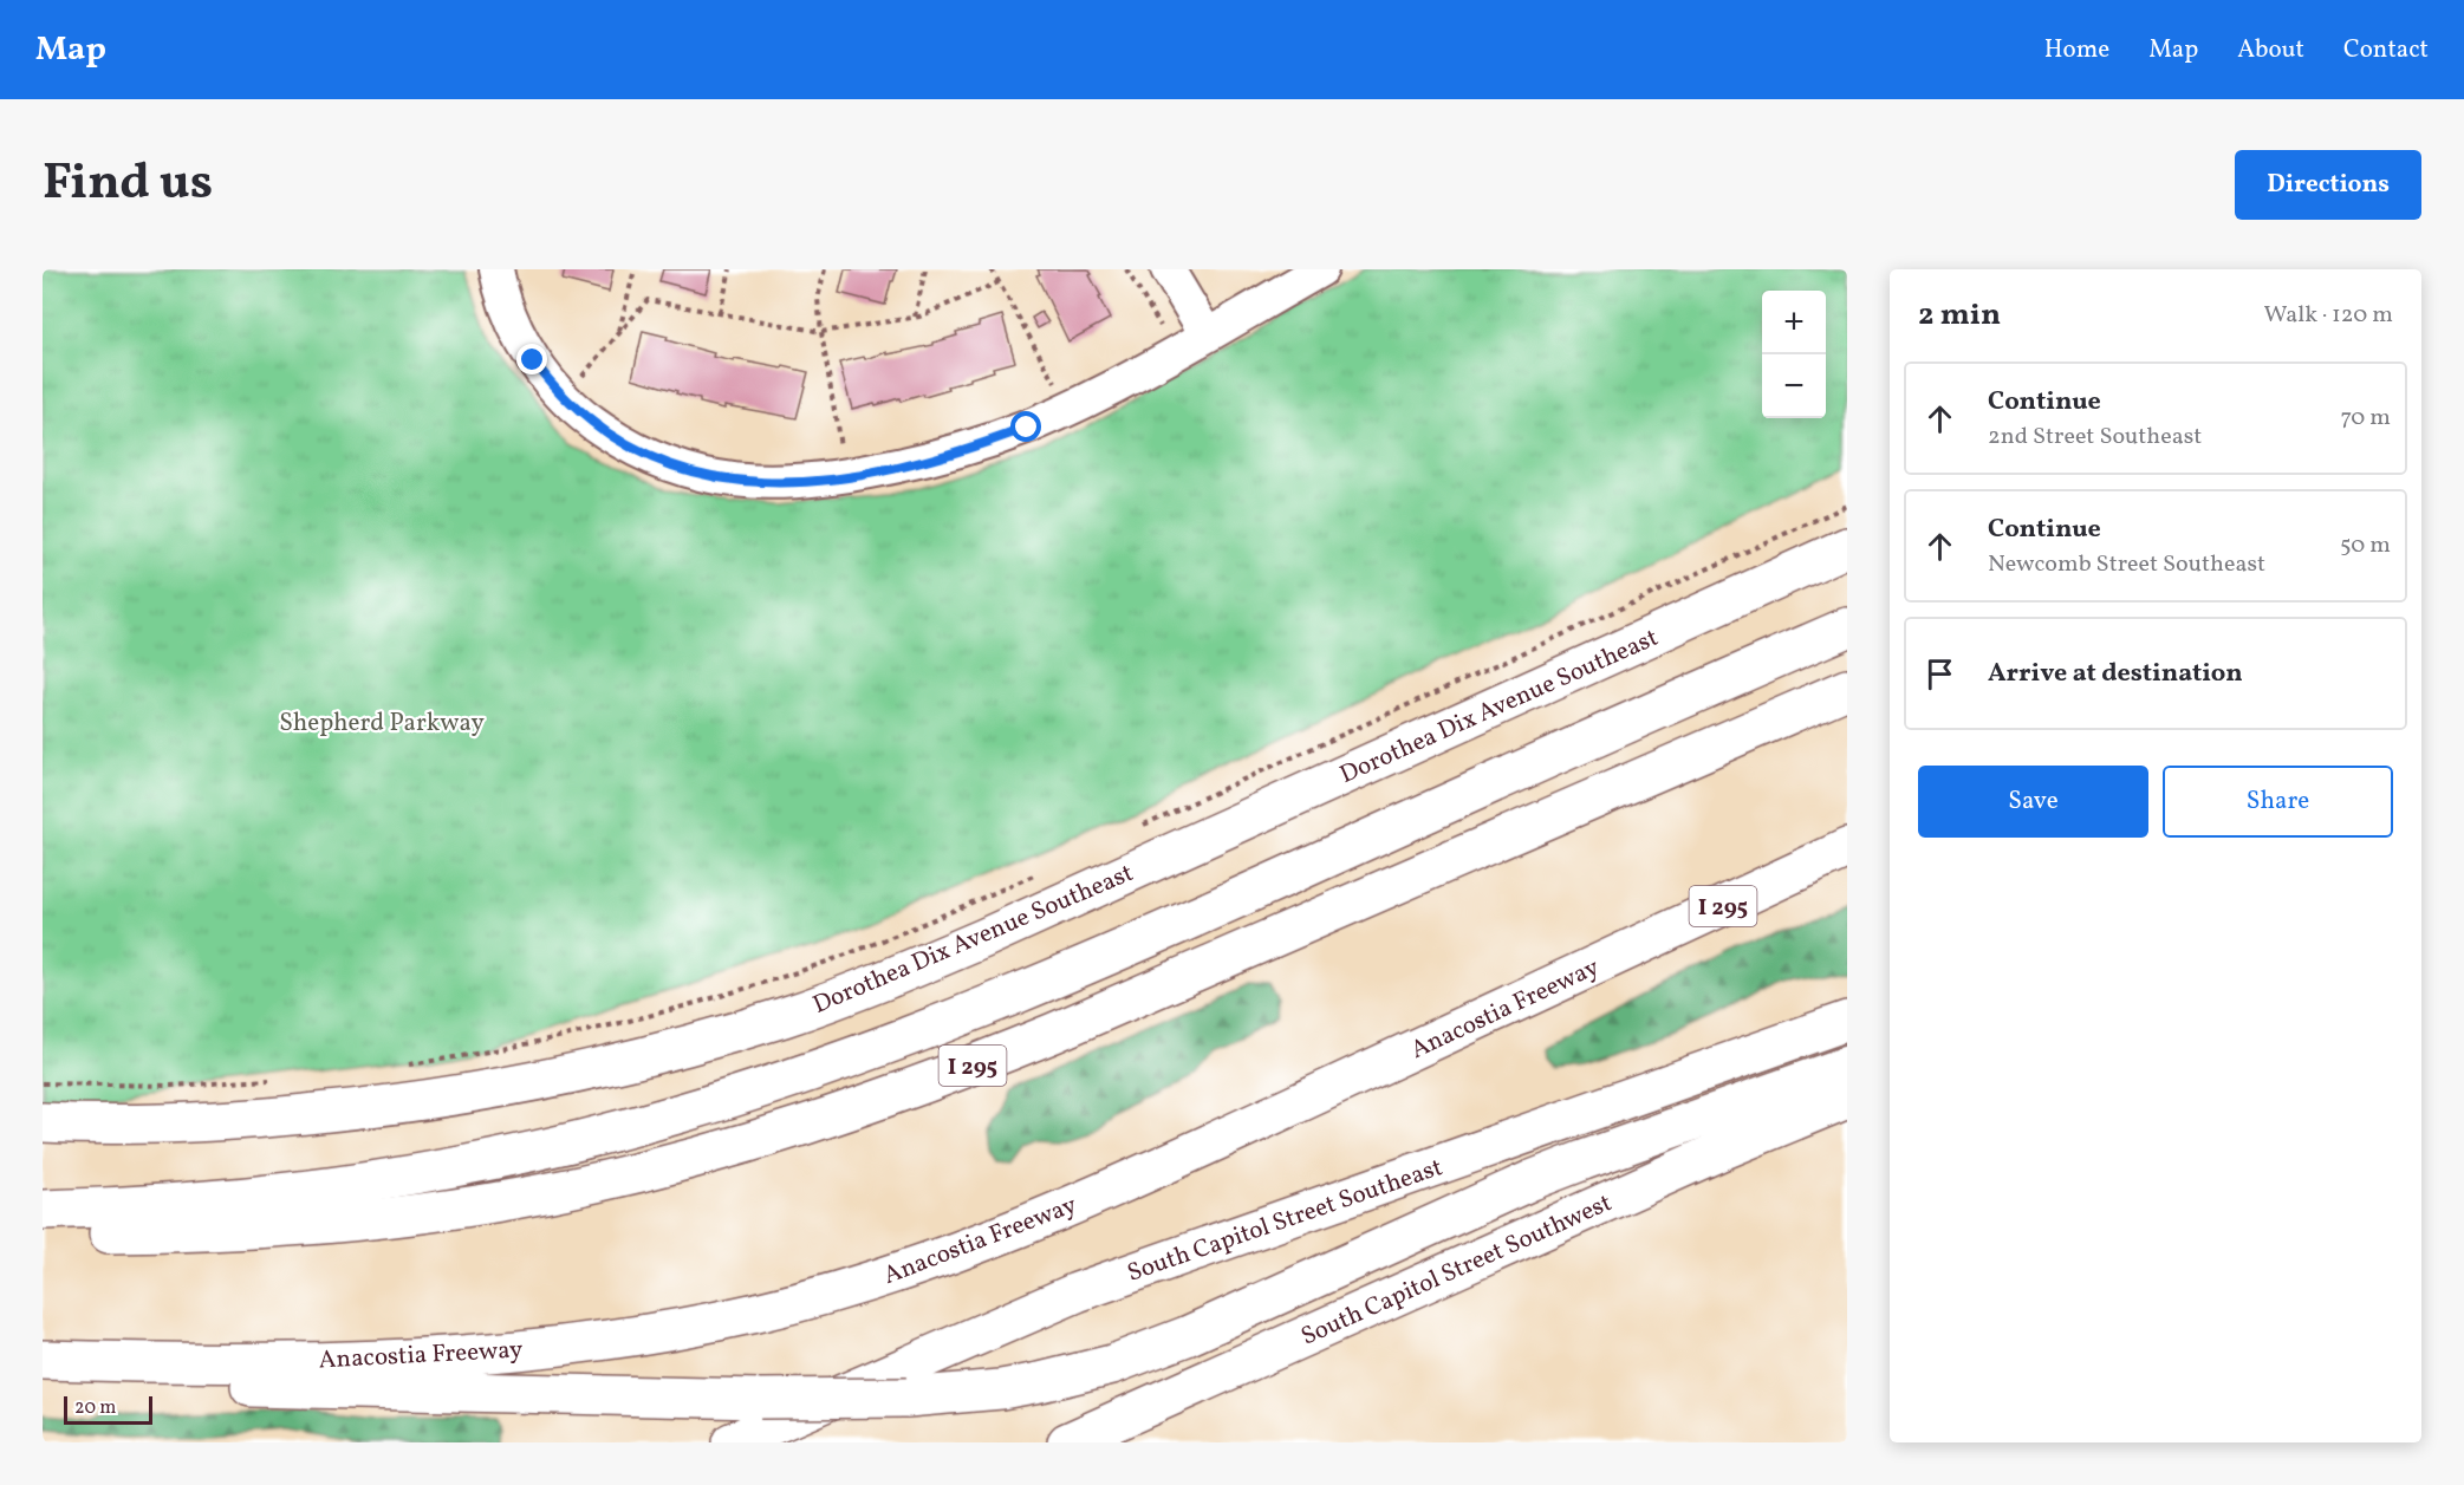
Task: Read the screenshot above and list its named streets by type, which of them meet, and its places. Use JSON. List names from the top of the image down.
{
  "streets": {
    "main road": [
      "Dorothea Dix Avenue Southeast",
      "I 295",
      "Anacostia Freeway",
      "South Capitol Street Southeast",
      "South Capitol Street Southwest"
    ]
  },
  "parks": ["Shepherd Parkway"],
  "scale_bar": "20 m",
  "page": {
    "header": "Map",
    "nav": [
      "Home",
      "Map",
      "About",
      "Contact"
    ],
    "title": "Find us",
    "buttons": [
      "Directions",
      ["Save", "Share"]
    ],
    "heading": ["2 min", "Walk · 120 m"],
    "map_buttons": ["+", "−"],
    "list": [
      ["Continue", "2nd Street Southeast", "70 m"],
      ["Continue", "Newcomb Street Southeast", "50 m"],
      "Arrive at destination"
    ],
    "scale": "20 m"
  }
}
